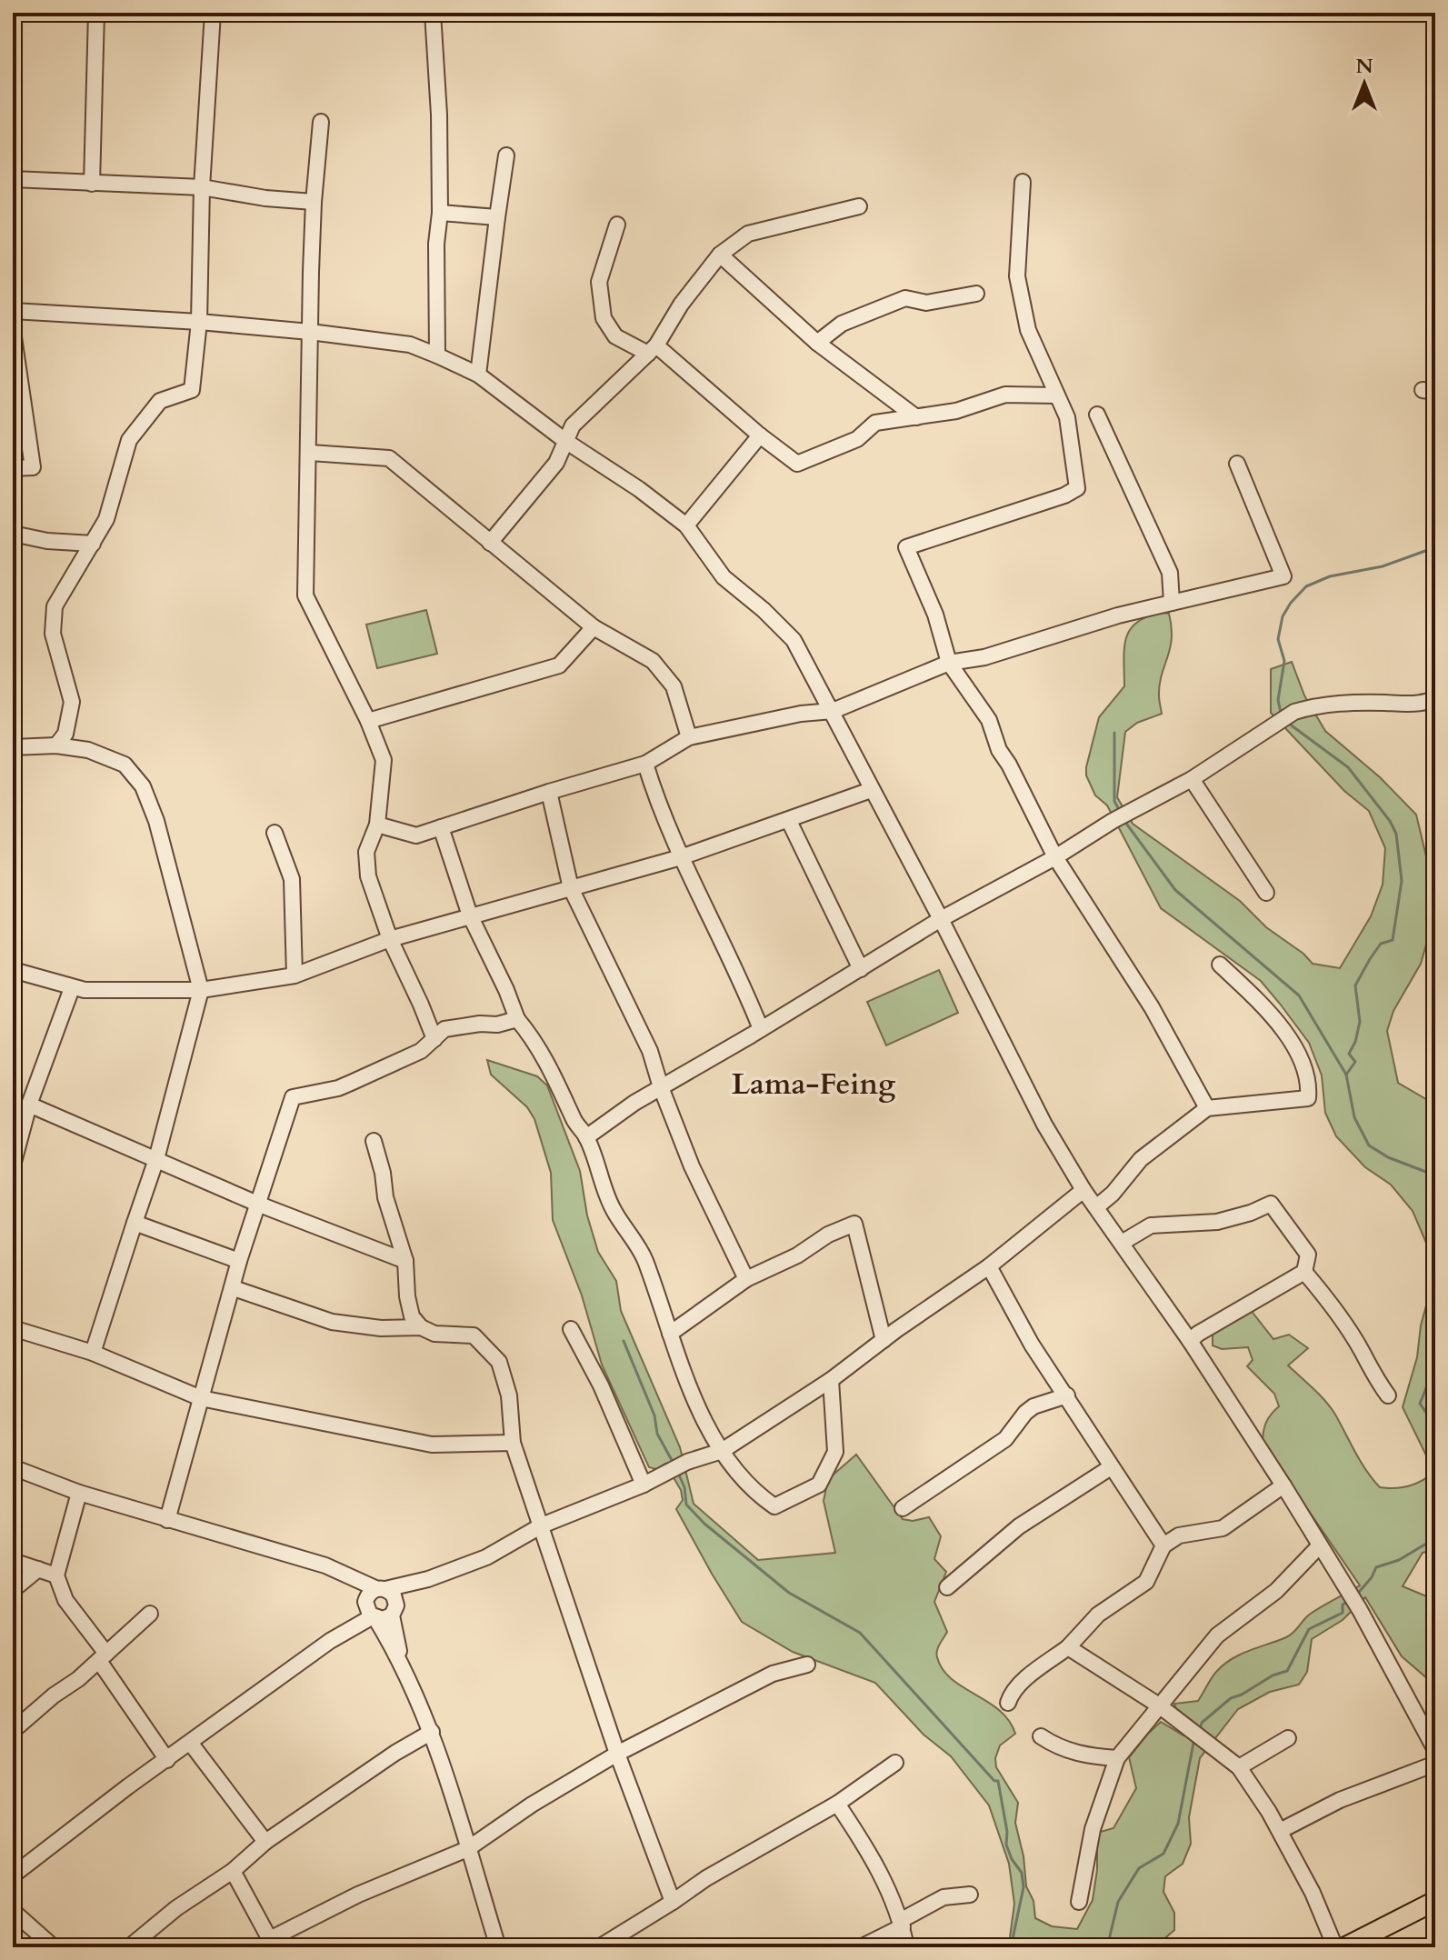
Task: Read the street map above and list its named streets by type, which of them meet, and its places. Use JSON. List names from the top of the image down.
{
  "districts": ["Lama-Feing"],
  "north": "top"
}
